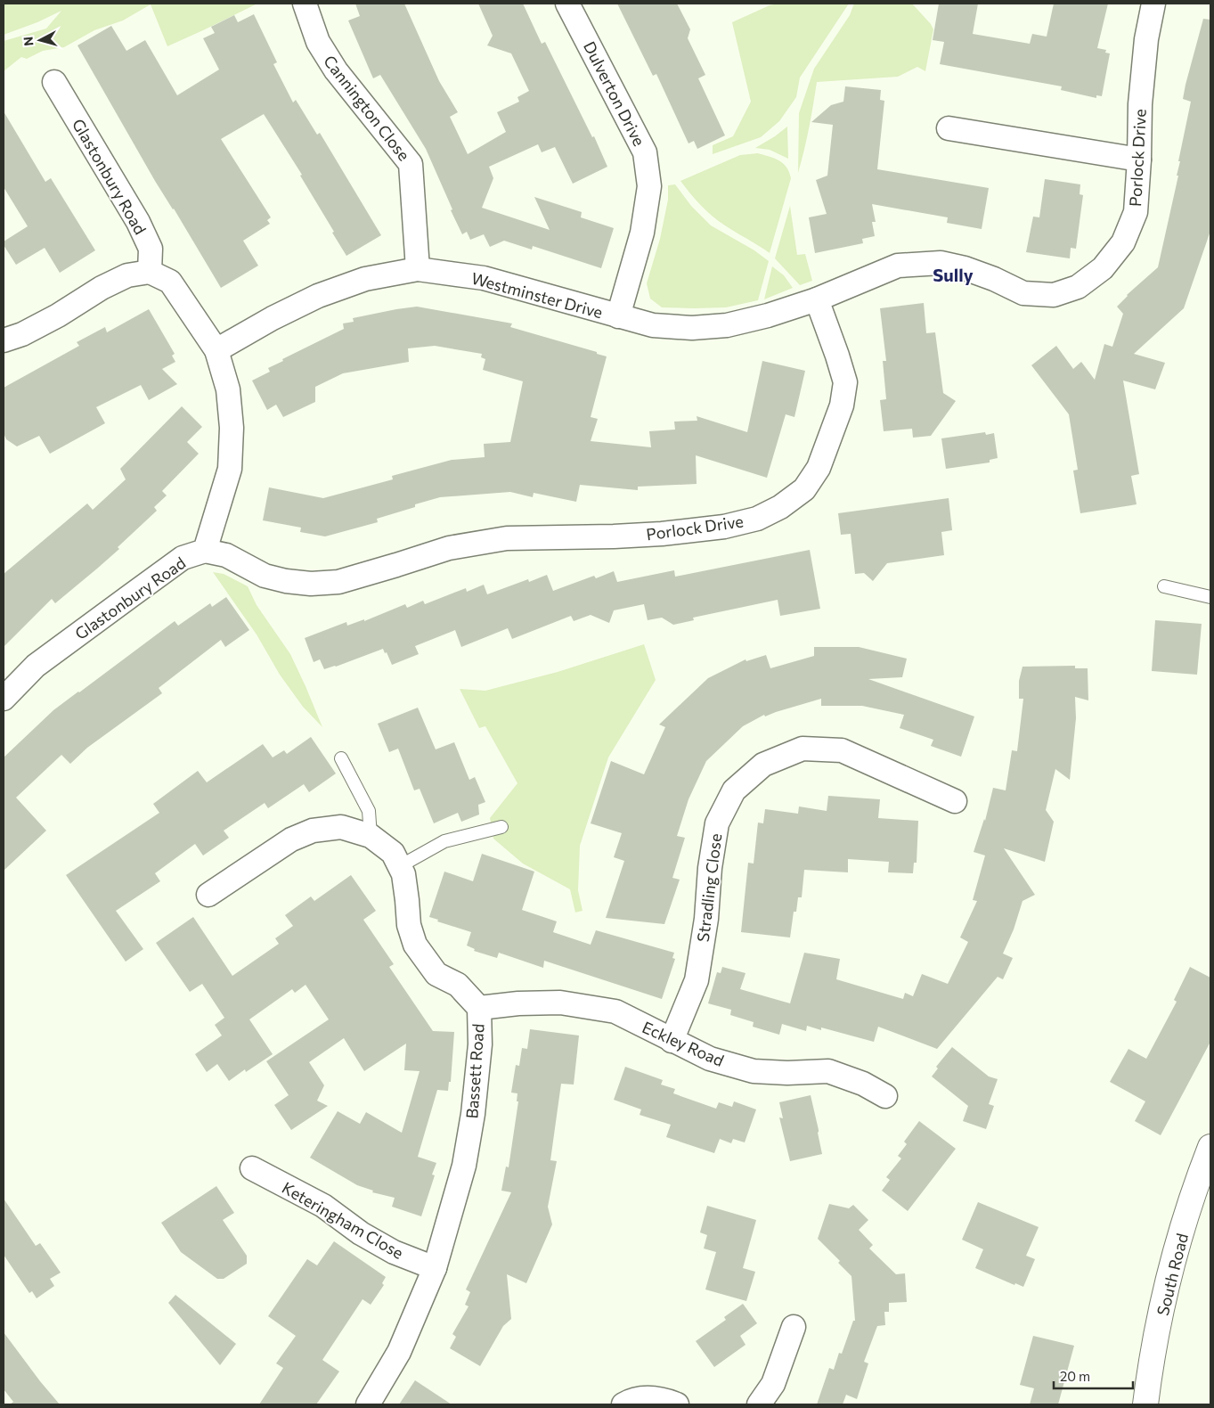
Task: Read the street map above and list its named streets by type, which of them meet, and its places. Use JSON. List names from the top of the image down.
{
  "streets": {
    "main road": ["South Road"],
    "street": [
      "Dulverton Drive",
      "Cannington Close",
      "Porlock Drive",
      "Glastonbury Road",
      "Westminster Drive",
      "Stradling Close",
      "Eckley Road",
      "Bassett Road",
      "Keteringham Close"
    ]
  },
  "crossings": [
    ["Dulverton Drive", "Westminster Drive"],
    ["Cannington Close", "Westminster Drive"],
    ["Porlock Drive", "Glastonbury Road"],
    ["Porlock Drive", "Westminster Drive"],
    ["Glastonbury Road", "Westminster Drive"],
    ["Stradling Close", "Eckley Road"],
    ["Eckley Road", "Bassett Road"],
    ["Bassett Road", "Keteringham Close"]
  ],
  "districts": ["Sully"],
  "scale_bar": "20 m",
  "north": "left"
}
